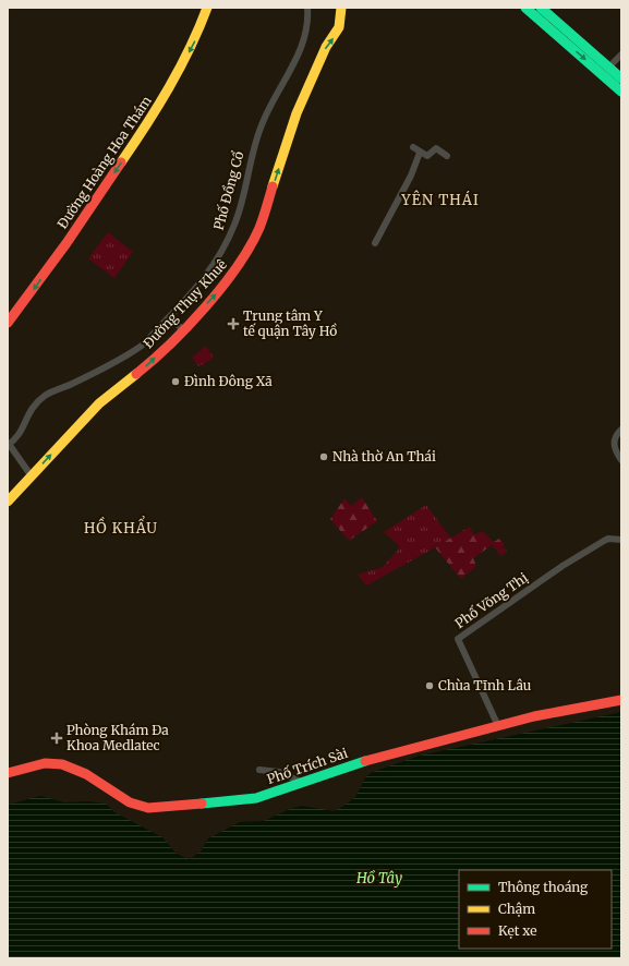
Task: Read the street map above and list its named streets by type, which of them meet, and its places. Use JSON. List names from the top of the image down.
{
  "streets": {
    "main road": ["Đường Hoàng Hoa Thám", "Đường Thụy Khuê", "Phố Trích Sài"],
    "street": ["Phố Đồng Cổ", "Phố Võng Thị"]
  },
  "crossings": [
    ["Phố Võng Thị", "Phố Trích Sài"]
  ],
  "one_way": ["Đường Hoàng Hoa Thám", "Đường Thụy Khuê"],
  "districts": ["YÊN THÁI", "HỒ KHẨU"],
  "water": ["Hồ Tây"],
  "places": {
    "health": ["Trung tâm Y tế quận Tây Hồ", "Phòng Khám Đa Khoa Medlatec"],
    "other": ["Đình Đông Xã", "Nhà thờ An Thái", "Chùa Tĩnh Lâu"]
  },
  "legend": ["Thông thoáng", "Chậm", "Kẹt xe"]
}
